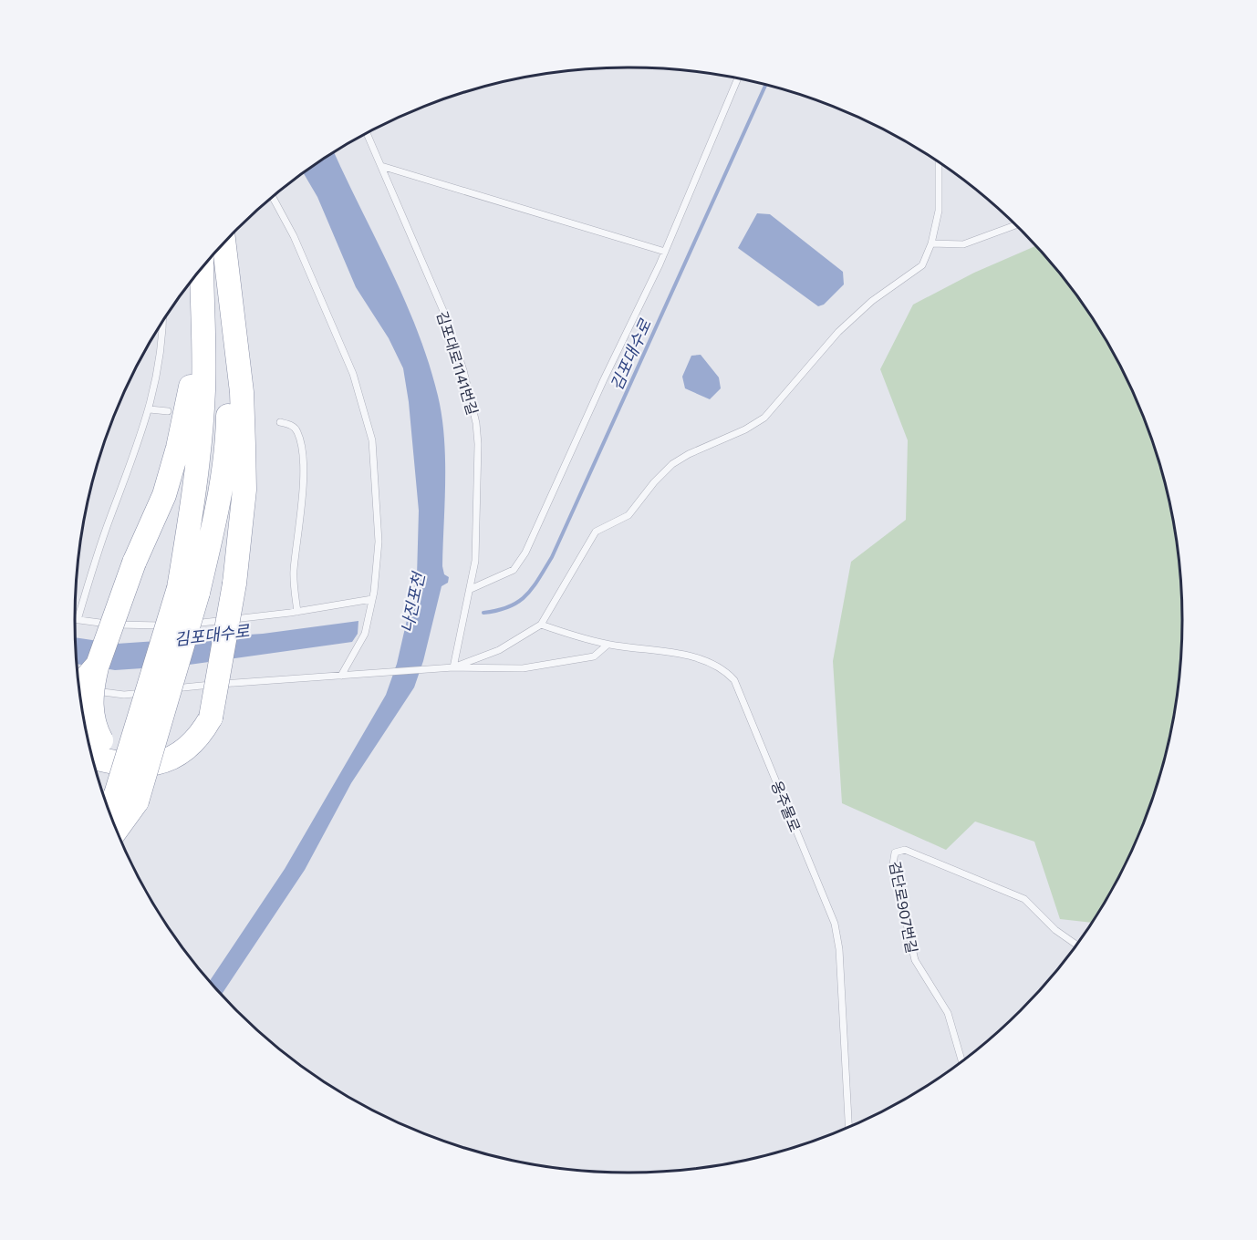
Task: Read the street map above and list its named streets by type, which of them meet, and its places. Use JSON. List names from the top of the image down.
{
  "streets": {
    "lane": ["김포대로1141번길", "옹주물로", "검단로907번길"]
  },
  "water": ["김포대수로", "나진포천"]
}
